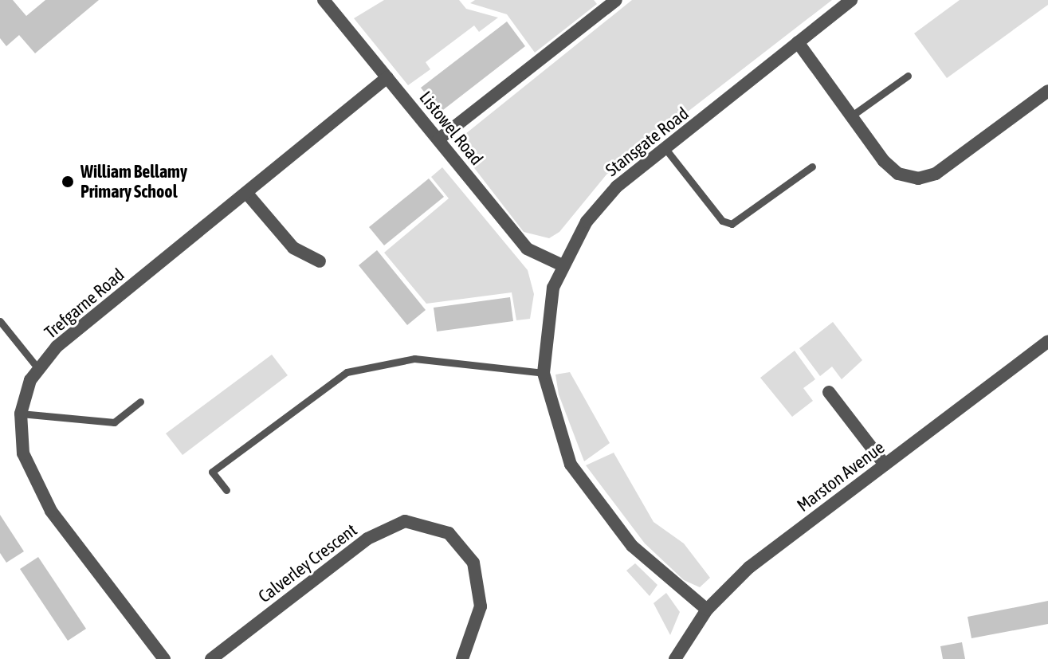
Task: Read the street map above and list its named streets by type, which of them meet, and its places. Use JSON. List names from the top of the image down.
{
  "streets": {
    "street": [
      "Listowel Road",
      "Stansgate Road",
      "Trefgarne Road",
      "Marston Avenue",
      "Calverley Crescent"
    ]
  },
  "crossings": [
    ["Listowel Road", "Stansgate Road"],
    ["Listowel Road", "Trefgarne Road"],
    ["Stansgate Road", "Marston Avenue"]
  ],
  "places": ["William Bellamy Primary School"]
}
